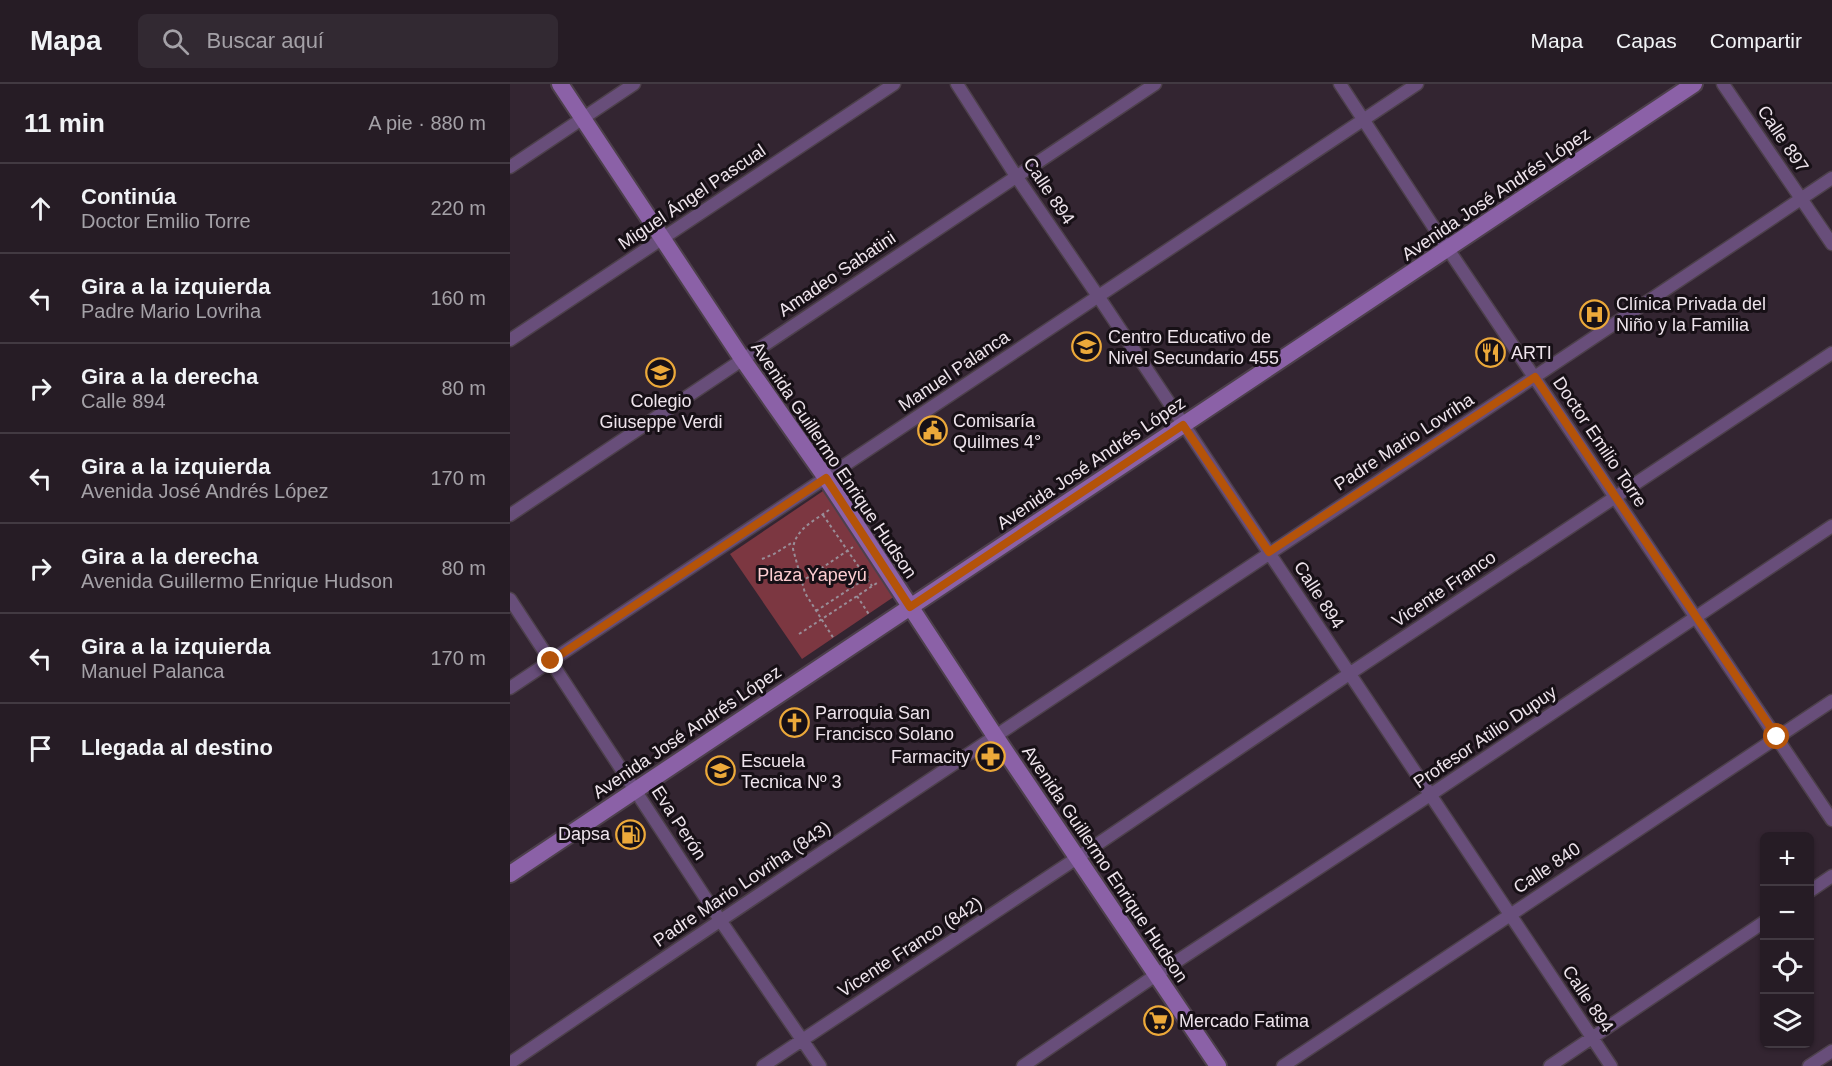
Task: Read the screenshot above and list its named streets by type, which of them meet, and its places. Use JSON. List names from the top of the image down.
{
  "streets": {
    "main road": ["Avenida José Andrés López", "Avenida Guillermo Enrique Hudson"],
    "street": [
      "Calle 897",
      "Calle 894",
      "Miguel Ángel Pascual",
      "Amadeo Sabatini",
      "Manuel Palanca",
      "Padre Mario Lovriha",
      "Doctor Emilio Torre",
      "Vicente Franco",
      "Profesor Atilio Dupuy",
      "Eva Perón",
      "Calle 840",
      "Padre Mario Lovriha (843)",
      "Vicente Franco (842)"
    ]
  },
  "crossings": [
    ["Calle 897", "Padre Mario Lovriha"],
    ["Calle 894", "Avenida José Andrés López"],
    ["Calle 894", "Amadeo Sabatini"],
    ["Calle 894", "Manuel Palanca"],
    ["Calle 894", "Padre Mario Lovriha"],
    ["Calle 894", "Vicente Franco"],
    ["Calle 894", "Profesor Atilio Dupuy"],
    ["Calle 894", "Calle 840"],
    ["Avenida José Andrés López", "Doctor Emilio Torre"],
    ["Avenida José Andrés López", "Avenida Guillermo Enrique Hudson"],
    ["Avenida José Andrés López", "Eva Perón"],
    ["Miguel Ángel Pascual", "Avenida Guillermo Enrique Hudson"],
    ["Amadeo Sabatini", "Avenida Guillermo Enrique Hudson"],
    ["Manuel Palanca", "Doctor Emilio Torre"],
    ["Manuel Palanca", "Avenida Guillermo Enrique Hudson"],
    ["Manuel Palanca", "Eva Perón"],
    ["Padre Mario Lovriha", "Doctor Emilio Torre"],
    ["Padre Mario Lovriha", "Avenida Guillermo Enrique Hudson"],
    ["Padre Mario Lovriha", "Padre Mario Lovriha (843)"],
    ["Doctor Emilio Torre", "Vicente Franco"],
    ["Doctor Emilio Torre", "Profesor Atilio Dupuy"],
    ["Doctor Emilio Torre", "Calle 840"],
    ["Avenida Guillermo Enrique Hudson", "Vicente Franco"],
    ["Avenida Guillermo Enrique Hudson", "Profesor Atilio Dupuy"],
    ["Avenida Guillermo Enrique Hudson", "Padre Mario Lovriha (843)"],
    ["Avenida Guillermo Enrique Hudson", "Vicente Franco (842)"],
    ["Vicente Franco", "Vicente Franco (842)"],
    ["Eva Perón", "Padre Mario Lovriha (843)"],
    ["Eva Perón", "Vicente Franco (842)"]
  ],
  "parks": ["Plaza Yapeyú"],
  "places": {
    "hospital": ["Clínica Privada del Niño y la Familia"],
    "school or university": ["Centro Educativo de Nivel Secundario 455", "Colegio Giuseppe Verdi", "Escuela Tecnica Nº 3"],
    "restaurant": ["ARTI"],
    "public building": ["Comisaría Quilmes 4°"],
    "church": ["Parroquia San Francisco Solano"],
    "pharmacy": ["Farmacity"],
    "fuel station": ["Dapsa"],
    "supermarket": ["Mercado Fatima"]
  },
  "page": {
    "header": "Mapa",
    "search": "Buscar aquí",
    "nav": ["Mapa", "Capas", "Compartir"],
    "heading": ["11 min", "A pie · 880 m"],
    "list": [
      ["Continúa", "Doctor Emilio Torre", "220 m"],
      ["Gira a la izquierda", "Padre Mario Lovriha", "160 m"],
      ["Gira a la derecha", "Calle 894", "80 m"],
      ["Gira a la izquierda", "Avenida José Andrés López", "170 m"],
      ["Gira a la derecha", "Avenida Guillermo Enrique Hudson", "80 m"],
      ["Gira a la izquierda", "Manuel Palanca", "170 m"],
      "Llegada al destino"
    ],
    "map_buttons": ["+", "−"]
  }
}
